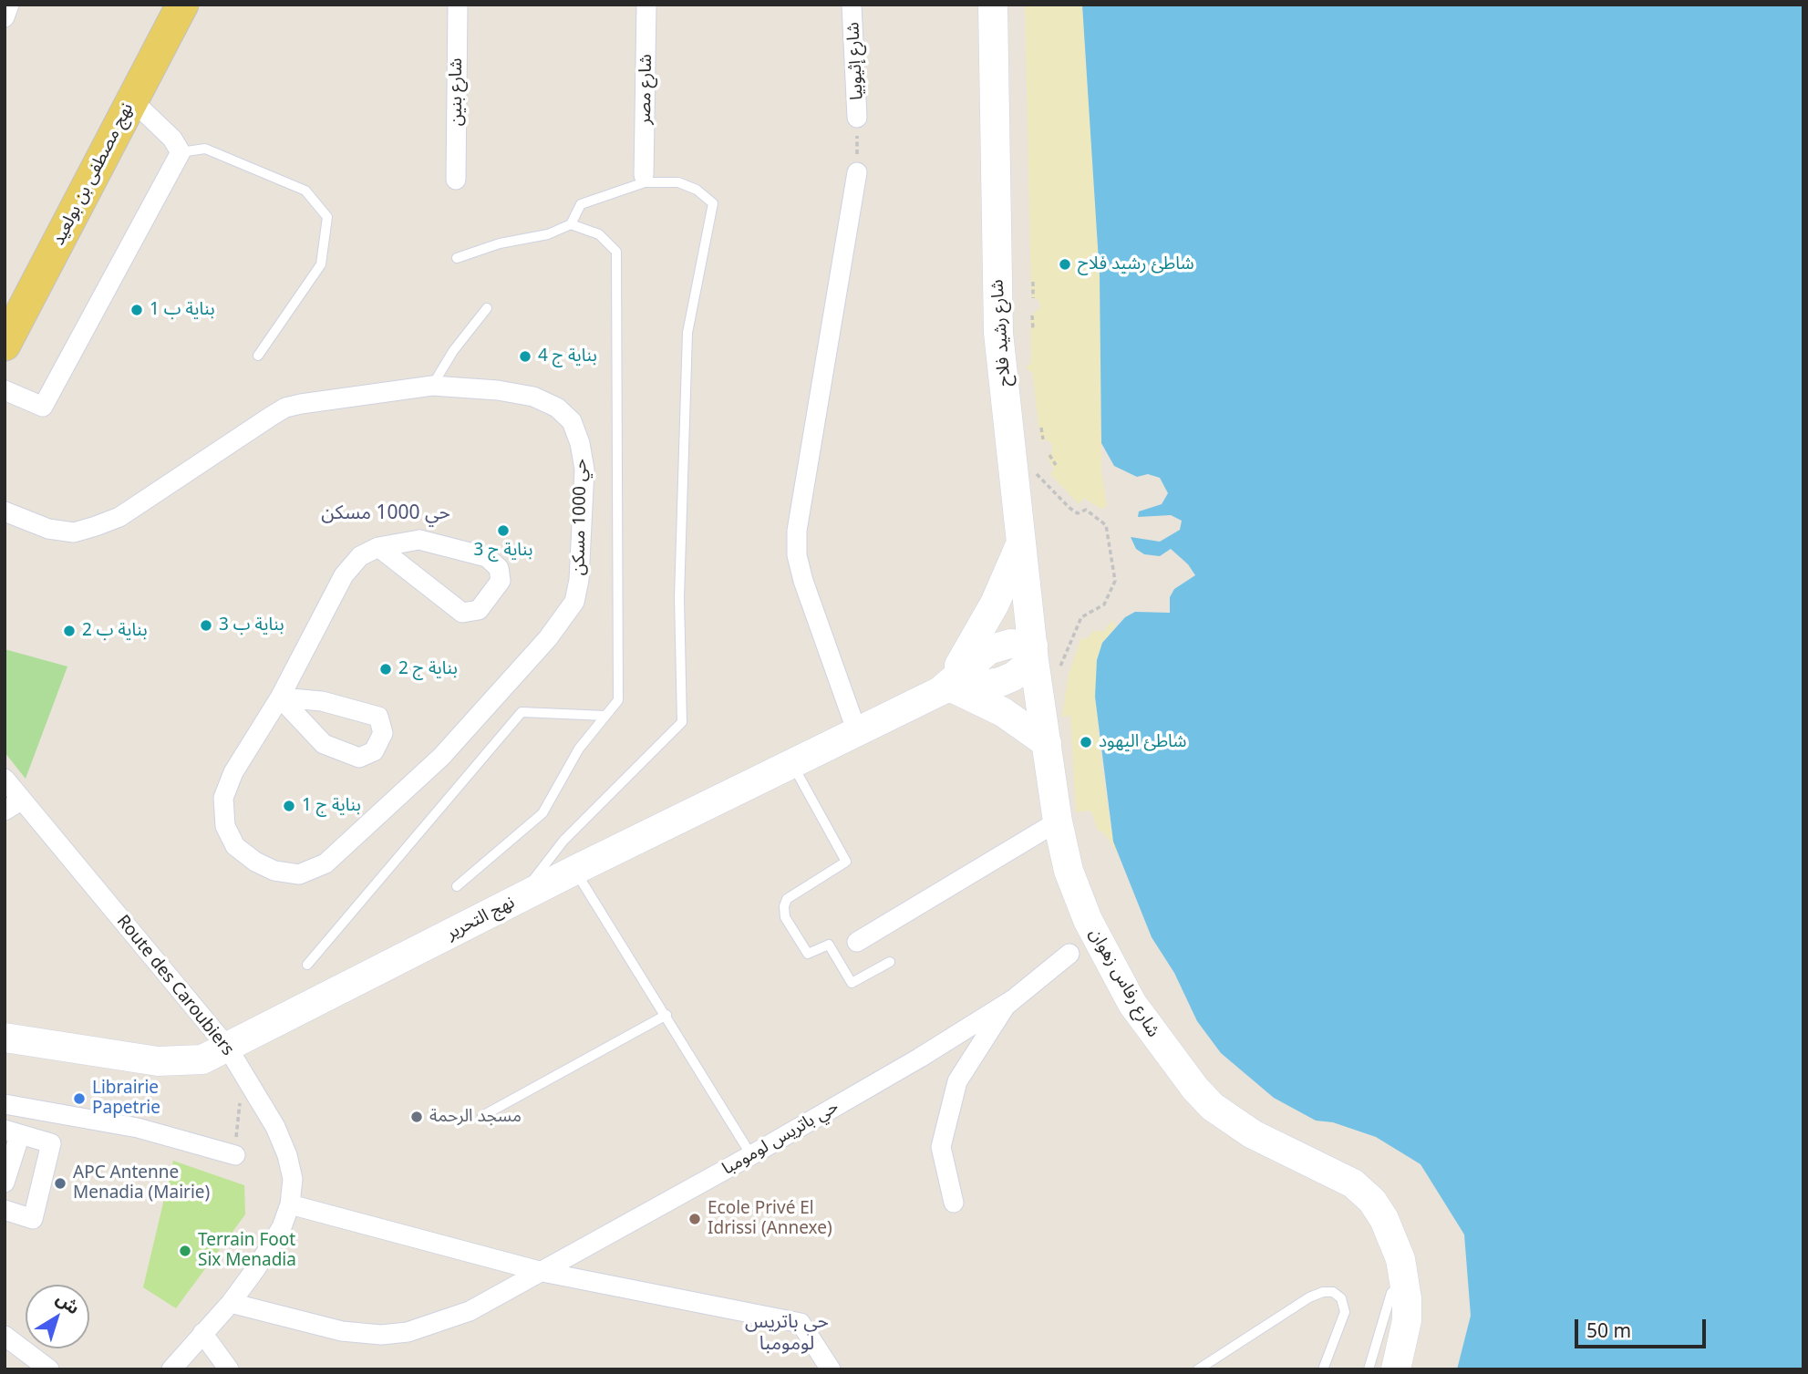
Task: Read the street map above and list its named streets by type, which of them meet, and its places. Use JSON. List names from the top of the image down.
{
  "streets": {
    "main road": ["نهج مصطفى بن بولعيد"],
    "street": [
      "شارع إثيوبيا",
      "شارع مصر",
      "شارع بنين",
      "شارع رشيد فلاح",
      "حي 1000 مسكن",
      "نهج التحرير",
      "شارع رفاس زهوان",
      "Route des Caroubiers",
      "حي باتريس لومومبا"
    ]
  },
  "crossings": [
    ["شارع رشيد فلاح", "نهج التحرير"],
    ["شارع رشيد فلاح", "شارع رفاس زهوان"],
    ["نهج التحرير", "شارع رفاس زهوان"],
    ["نهج التحرير", "Route des Caroubiers"],
    ["Route des Caroubiers", "حي باتريس لومومبا"]
  ],
  "districts": ["حي 1000 مسكن", "حي باتريس لومومبا"],
  "places": [
    "شاطئ رشيد فلاح",
    "بناية ب 1",
    "بناية ج 4",
    "بناية ج 3",
    "بناية ب 3",
    "بناية ب 2",
    "بناية ج 2",
    "شاطئ اليهود",
    "بناية ج 1",
    "Librairie Papetrie",
    "مسجد الرحمة",
    "APC Antenne Menadia (Mairie)",
    "Ecole Privé El Idrissi (Annexe)",
    "Terrain Foot Six Menadia"
  ],
  "scale_bar": "50 m",
  "north": "top right"
}
